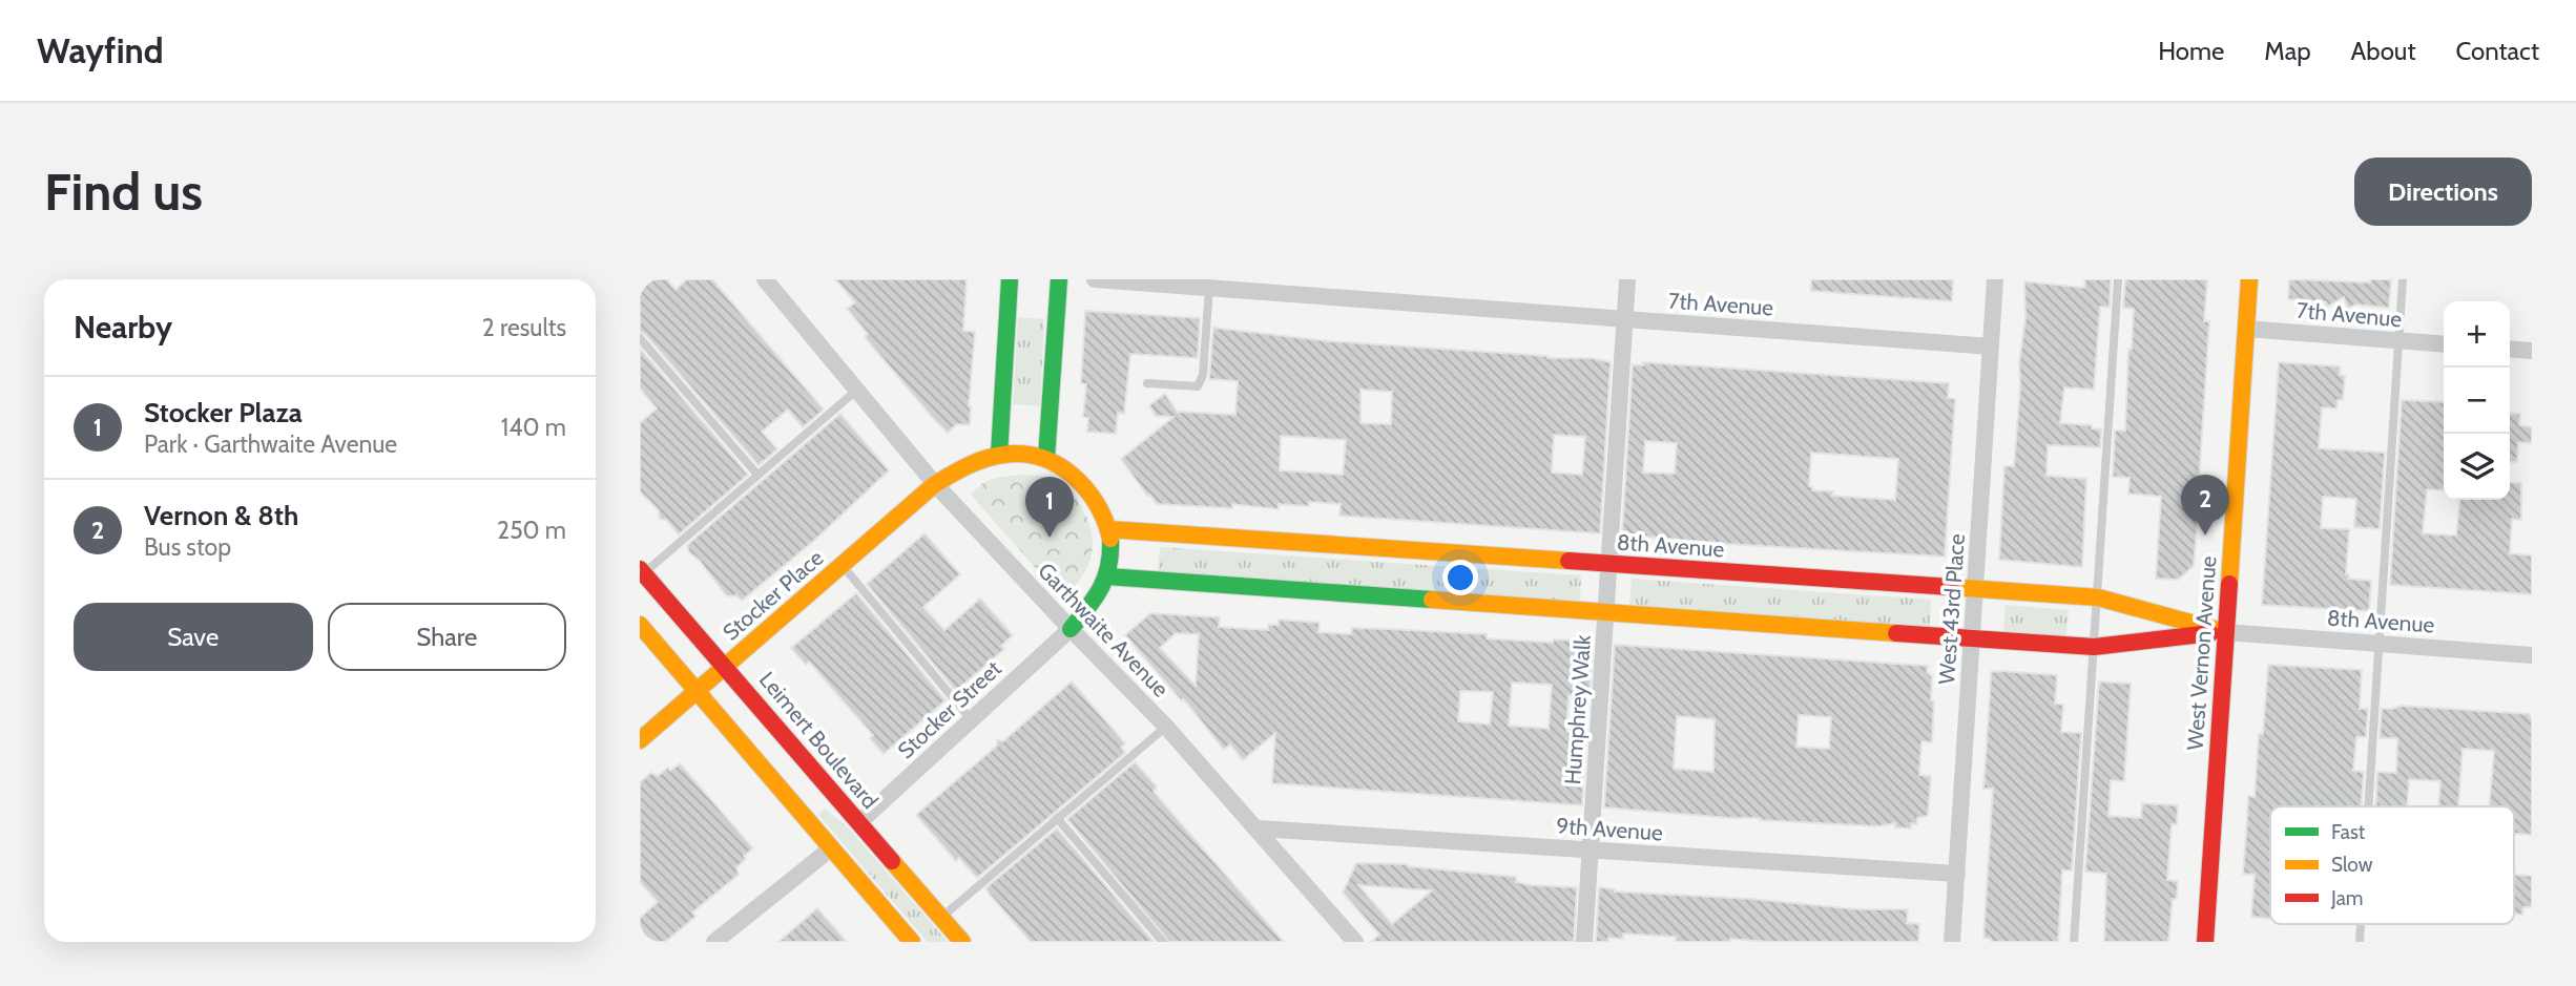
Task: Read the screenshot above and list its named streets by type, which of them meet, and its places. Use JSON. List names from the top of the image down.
{
  "streets": {
    "street": [
      "7th Avenue",
      "8th Avenue",
      "Stocker Place",
      "West 43rd Place",
      "Garthwaite Avenue",
      "West Vernon Avenue",
      "Stocker Street",
      "Humphrey Walk",
      "Leimert Boulevard",
      "9th Avenue"
    ]
  },
  "crossings": [
    ["7th Avenue", "West 43rd Place"],
    ["7th Avenue", "West Vernon Avenue"],
    ["8th Avenue", "West 43rd Place"],
    ["8th Avenue", "West Vernon Avenue"],
    ["8th Avenue", "Humphrey Walk"],
    ["Stocker Place", "Garthwaite Avenue"],
    ["Stocker Place", "Leimert Boulevard"],
    ["West 43rd Place", "9th Avenue"],
    ["Garthwaite Avenue", "Stocker Street"],
    ["Garthwaite Avenue", "9th Avenue"],
    ["Stocker Street", "Leimert Boulevard"],
    ["Humphrey Walk", "9th Avenue"]
  ],
  "legend": ["Fast", "Slow", "Jam"],
  "page": {
    "header": "Wayfind",
    "nav": [
      "Home",
      "Map",
      "About",
      "Contact"
    ],
    "buttons": [
      "Directions",
      ["Save", "Share"]
    ],
    "title": "Find us",
    "heading": ["Nearby", "2 results"],
    "map_buttons": ["+", "−"],
    "list": [
      {
        "mark": "1",
        "name": "Stocker Plaza",
        "note": "Park · Garthwaite Avenue",
        "value": "140 m"
      },
      {
        "mark": "2",
        "name": "Vernon & 8th",
        "note": "Bus stop",
        "value": "250 m"
      }
    ],
    "pins": ["2", "1"]
  }
}
